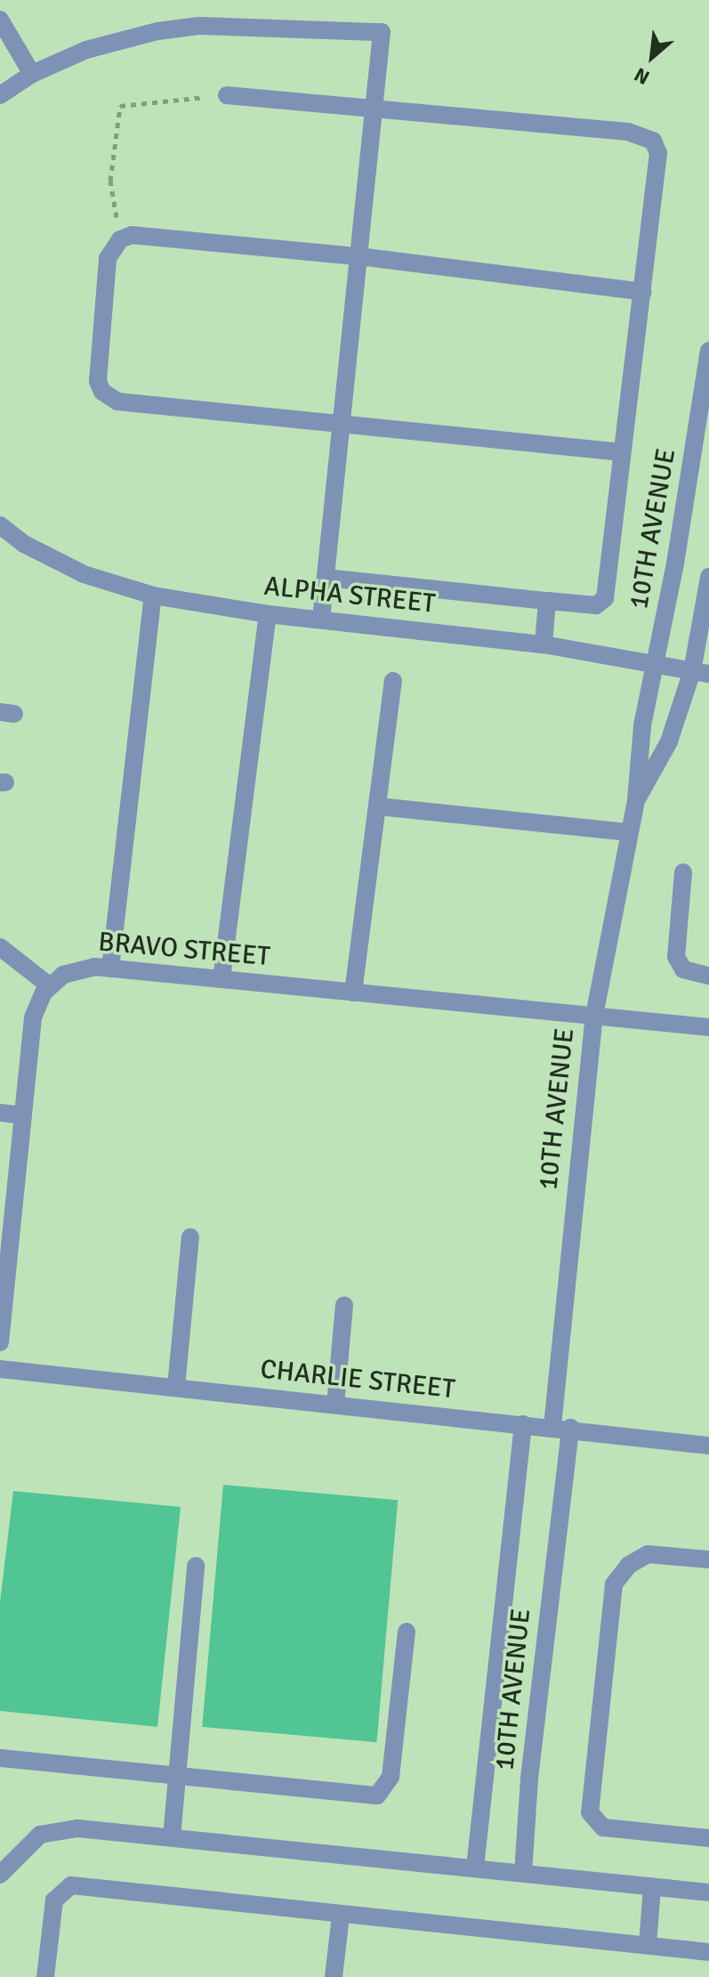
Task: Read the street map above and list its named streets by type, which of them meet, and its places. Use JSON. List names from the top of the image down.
{
  "streets": {
    "lane": [
      "10TH AVENUE",
      "ALPHA STREET",
      "BRAVO STREET",
      "CHARLIE STREET"
    ]
  },
  "crossings": [
    ["10TH AVENUE", "ALPHA STREET"],
    ["10TH AVENUE", "BRAVO STREET"],
    ["10TH AVENUE", "CHARLIE STREET"]
  ],
  "north": "bottom left"
}
